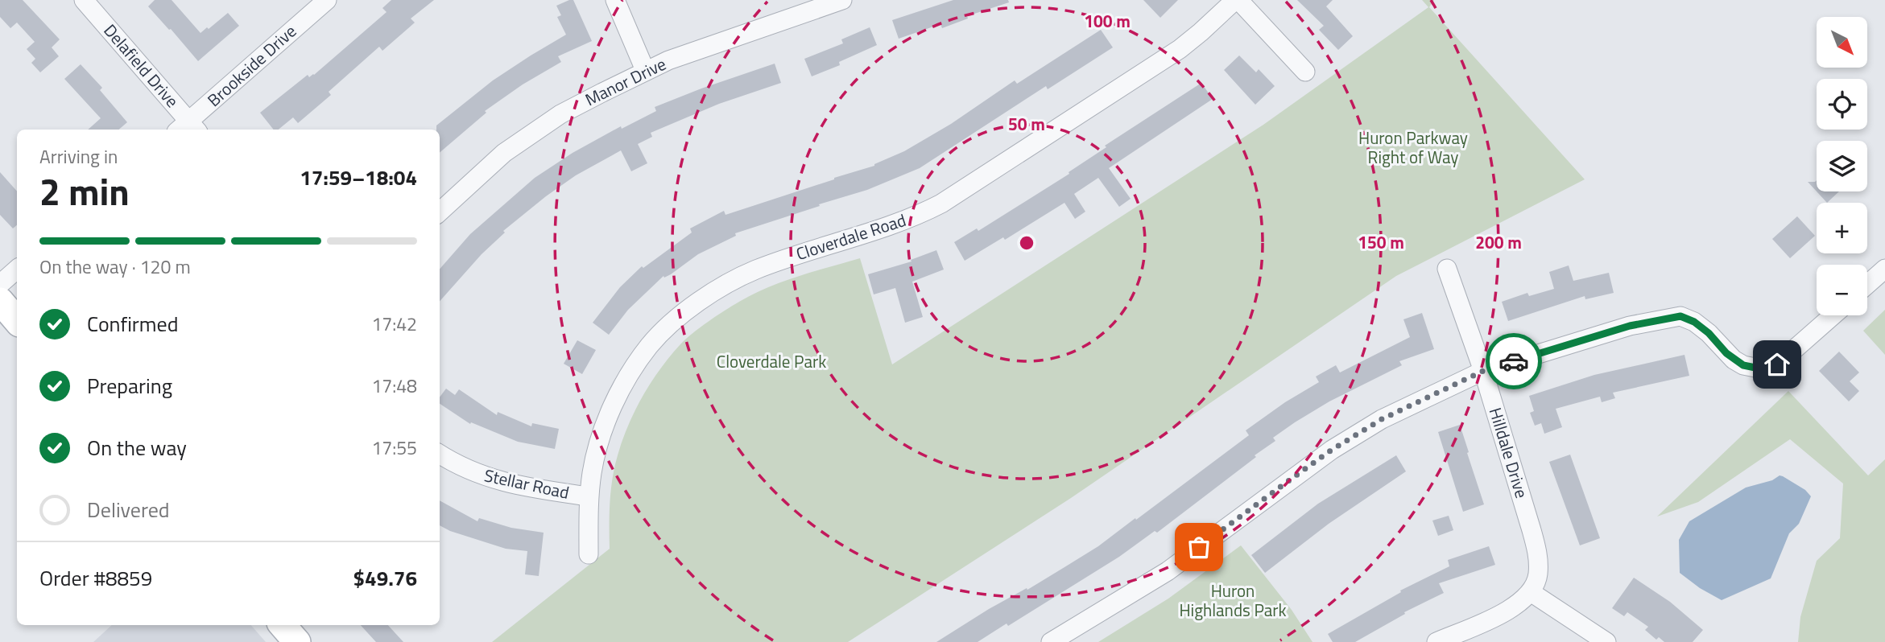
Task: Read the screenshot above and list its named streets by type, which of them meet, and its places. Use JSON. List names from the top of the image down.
{
  "streets": {
    "street": [
      "Delafield Drive",
      "Brookside Drive",
      "Manor Drive",
      "Cloverdale Road",
      "Hilldale Drive",
      "Stellar Road"
    ]
  },
  "crossings": [
    ["Delafield Drive", "Brookside Drive"],
    ["Cloverdale Road", "Stellar Road"]
  ],
  "parks": ["Huron Parkway Right of Way", "Cloverdale Park", "Huron Highlands Park"],
  "north": "bottom right",
  "page": {
    "map_buttons": ["+", "−"],
    "heading": ["2 min", "Arriving in", "17:59–18:04"],
    "panel": ["Order #8859", "$49.76"],
    "bar": "On the way · 120 m",
    "list": [
      ["Confirmed", "17:42"],
      ["Preparing", "17:48"],
      ["On the way", "17:55"],
      "Delivered"
    ]
  },
  "rings": [
    "100 m",
    "50 m",
    "150 m",
    "200 m"
  ]
}
